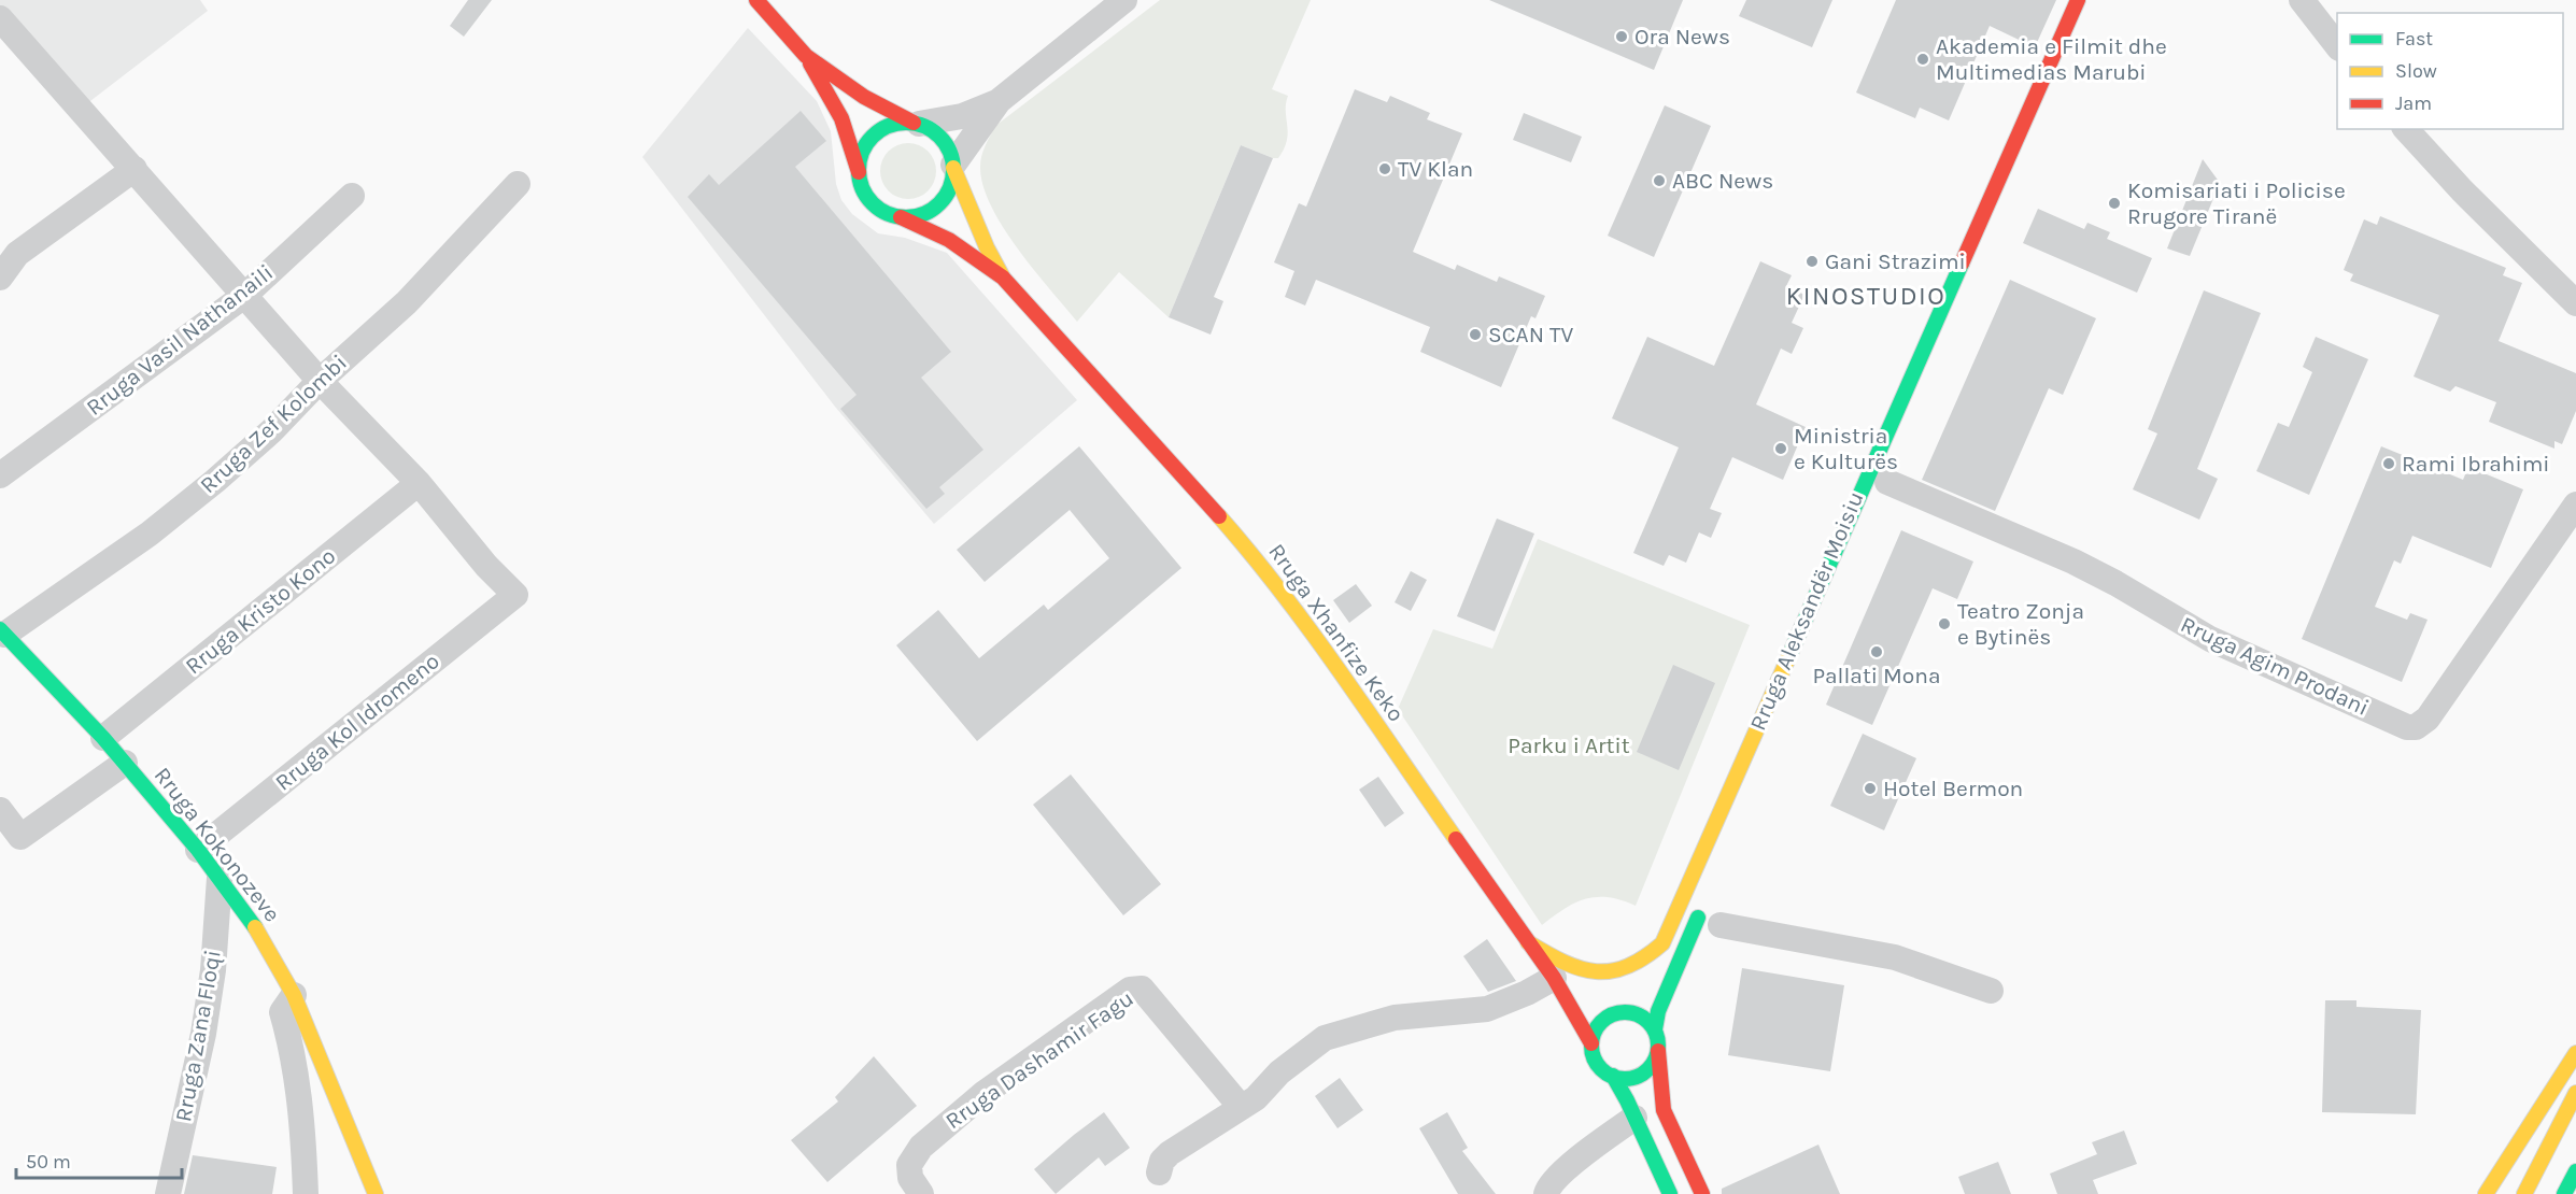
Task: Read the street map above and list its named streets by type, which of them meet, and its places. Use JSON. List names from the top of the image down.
{
  "streets": {
    "main road": ["Rruga Xhanfize Keko", "Rruga Kokonozeve"],
    "street": [
      "Rruga Vasil Nathanaili",
      "Rruga Zef Kolombi",
      "Rruga Kristo Kono",
      "Rruga Agim Prodani",
      "Rruga Kol Idromeno",
      "Rruga Zana Floqi",
      "Rruga Dashamir Fagu"
    ]
  },
  "crossings": [
    ["Rruga Zef Kolombi", "Rruga Kokonozeve"],
    ["Rruga Kristo Kono", "Rruga Kol Idromeno"],
    ["Rruga Kristo Kono", "Rruga Kokonozeve"],
    ["Rruga Kol Idromeno", "Rruga Kokonozeve"],
    ["Rruga Kokonozeve", "Rruga Zana Floqi"]
  ],
  "districts": ["KINOSTUDIO"],
  "parks": ["Parku i Artit"],
  "places": [
    "Ora News",
    "Akademia e Filmit dhe Multimedias Marubi",
    "TV Klan",
    "ABC News",
    "Komisariati i Policise Rrugore Tiranë",
    "Gani Strazimi",
    "SCAN TV",
    "Ministria e Kulturës",
    "Rami Ibrahimi",
    "Teatro Zonja e Bytinës",
    "Pallati Mona",
    "Hotel Bermon"
  ],
  "legend": ["Fast", "Slow", "Jam"],
  "scale_bar": "50 m"
}
